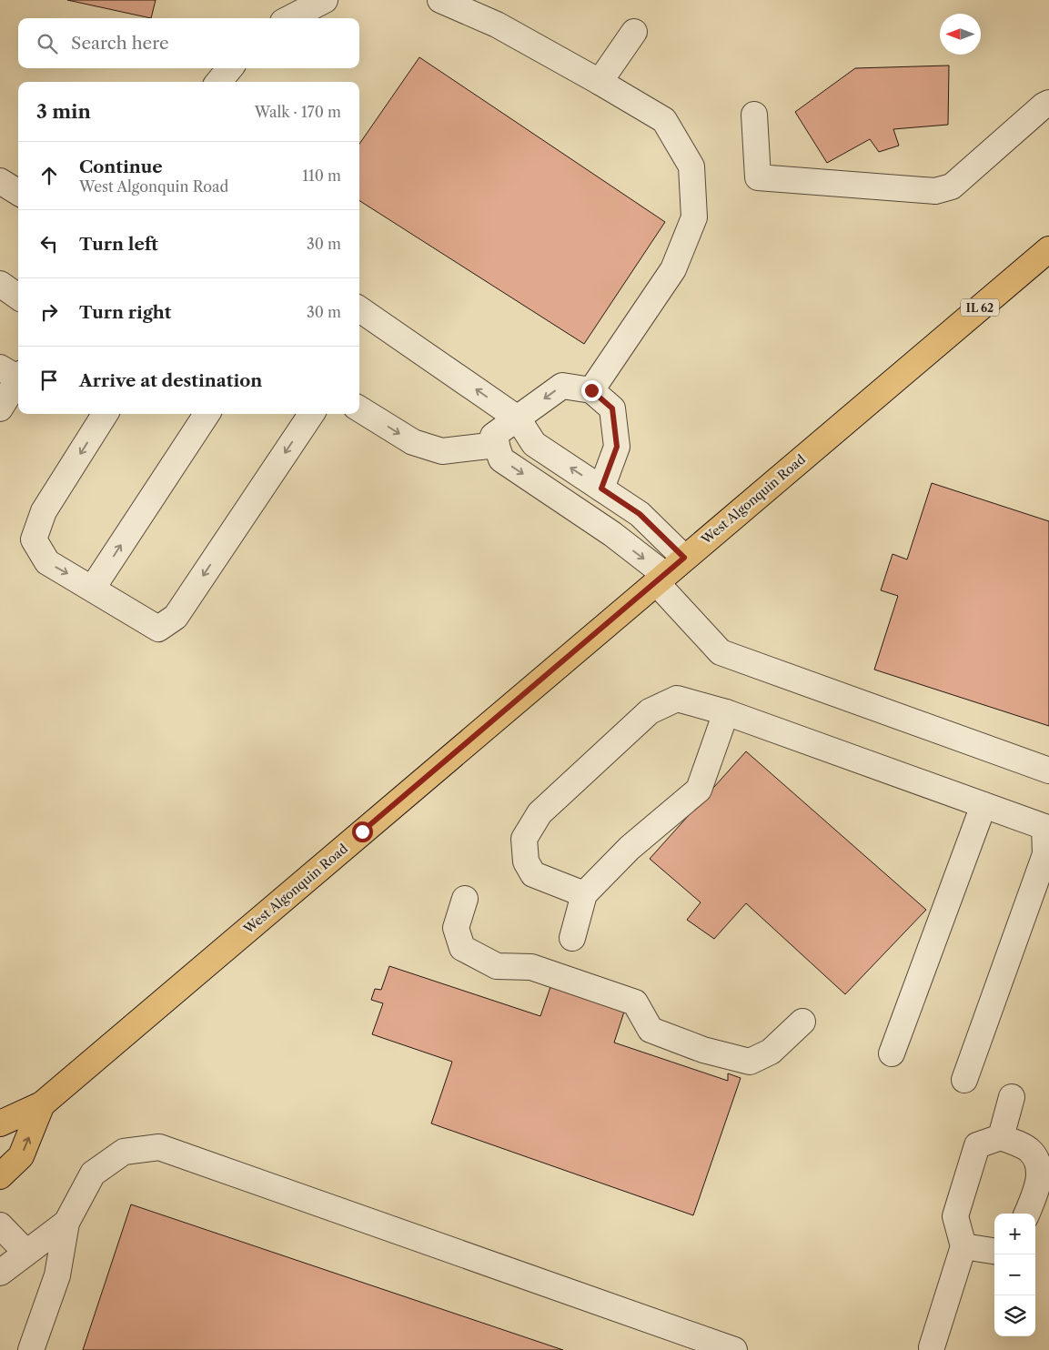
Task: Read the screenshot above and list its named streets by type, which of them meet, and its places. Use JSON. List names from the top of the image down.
{
  "streets": {
    "main road": ["IL 62", "West Algonquin Road"]
  },
  "north": "left",
  "page": {
    "search": "Search here",
    "heading": ["3 min", "Walk · 170 m"],
    "list": [
      ["Continue", "West Algonquin Road", "110 m"],
      ["Turn left", "30 m"],
      ["Turn right", "30 m"],
      "Arrive at destination"
    ],
    "map_buttons": ["+", "−"]
  }
}
